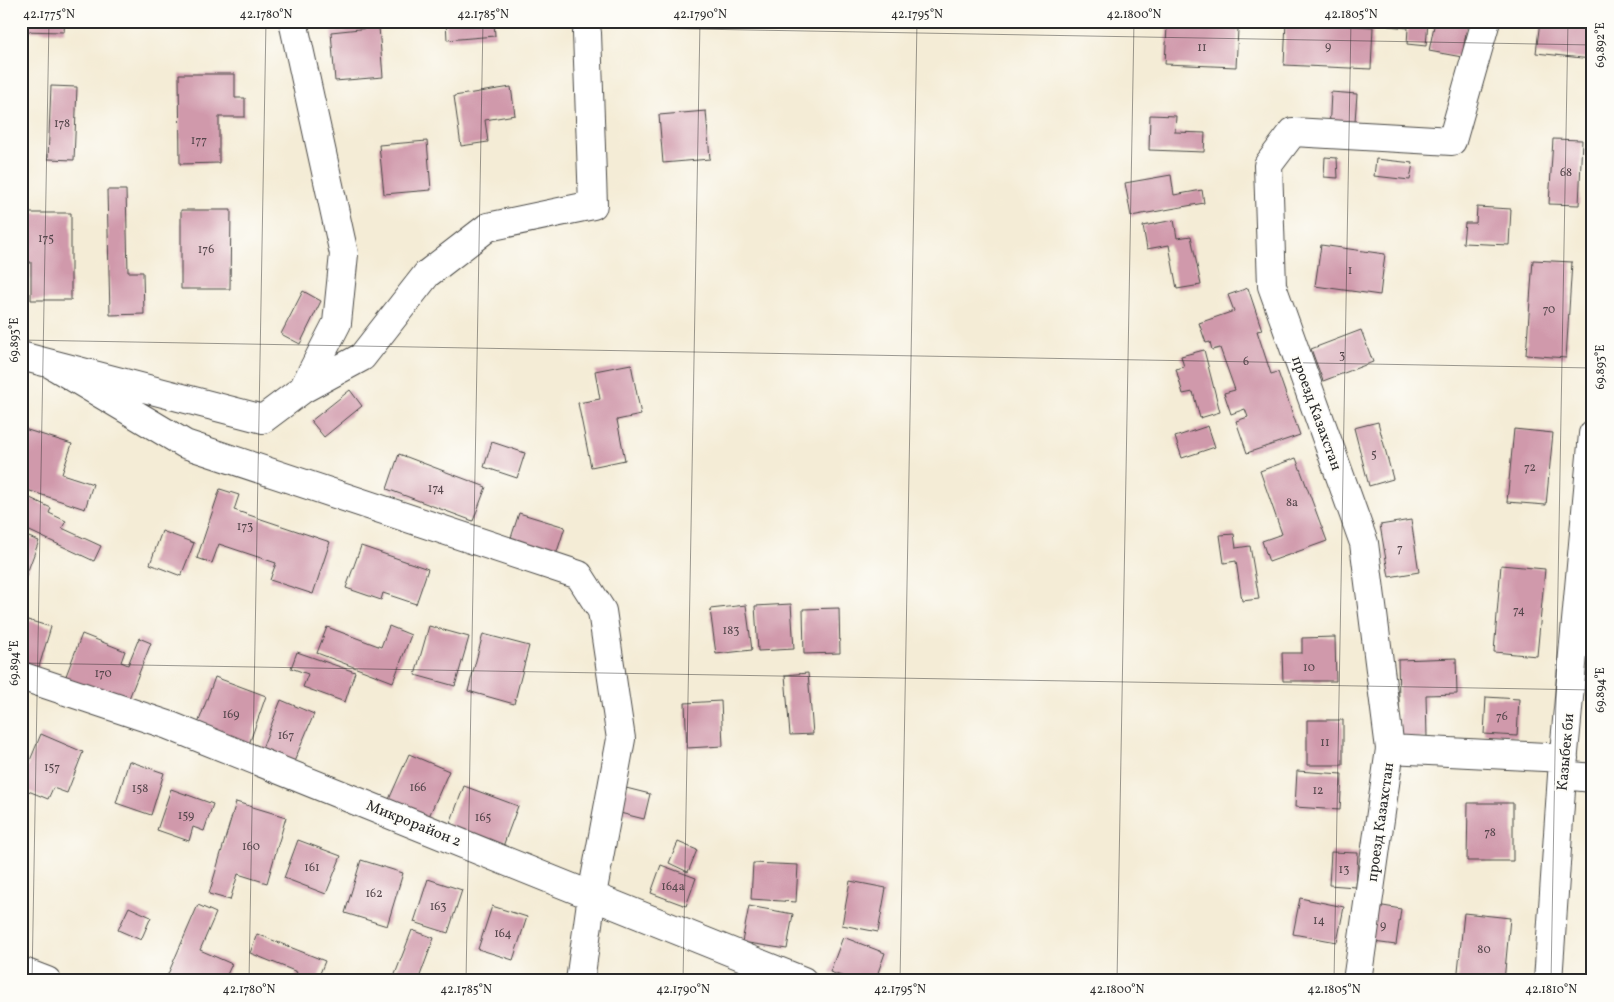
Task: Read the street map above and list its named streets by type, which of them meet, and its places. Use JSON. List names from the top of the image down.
{
  "streets": {
    "street": ["проезд Казахстан", "Казыбек би", "Микрорайон 2"]
  },
  "house_numbers": [
    "9",
    "11",
    "178",
    "177",
    "68",
    "175",
    "176",
    "1",
    "70",
    "3",
    "6",
    "5",
    "72",
    "174",
    "8а",
    "173",
    "7",
    "74",
    "183",
    "10",
    "170",
    "169",
    "76",
    "167",
    "11",
    "157",
    "166",
    "158",
    "12",
    "159",
    "165",
    "78",
    "160",
    "161",
    "13",
    "164а",
    "162",
    "163",
    "14",
    "9",
    "164",
    "80"
  ],
  "coordinates": [
    "42.1775°N",
    "42.1780°N",
    "42.1785°N",
    "42.1790°N",
    "42.1795°N",
    "42.1800°N",
    "42.1805°N",
    "69.892°E",
    "69.893°E",
    "69.894°E",
    "42.1810°N"
  ]
}
